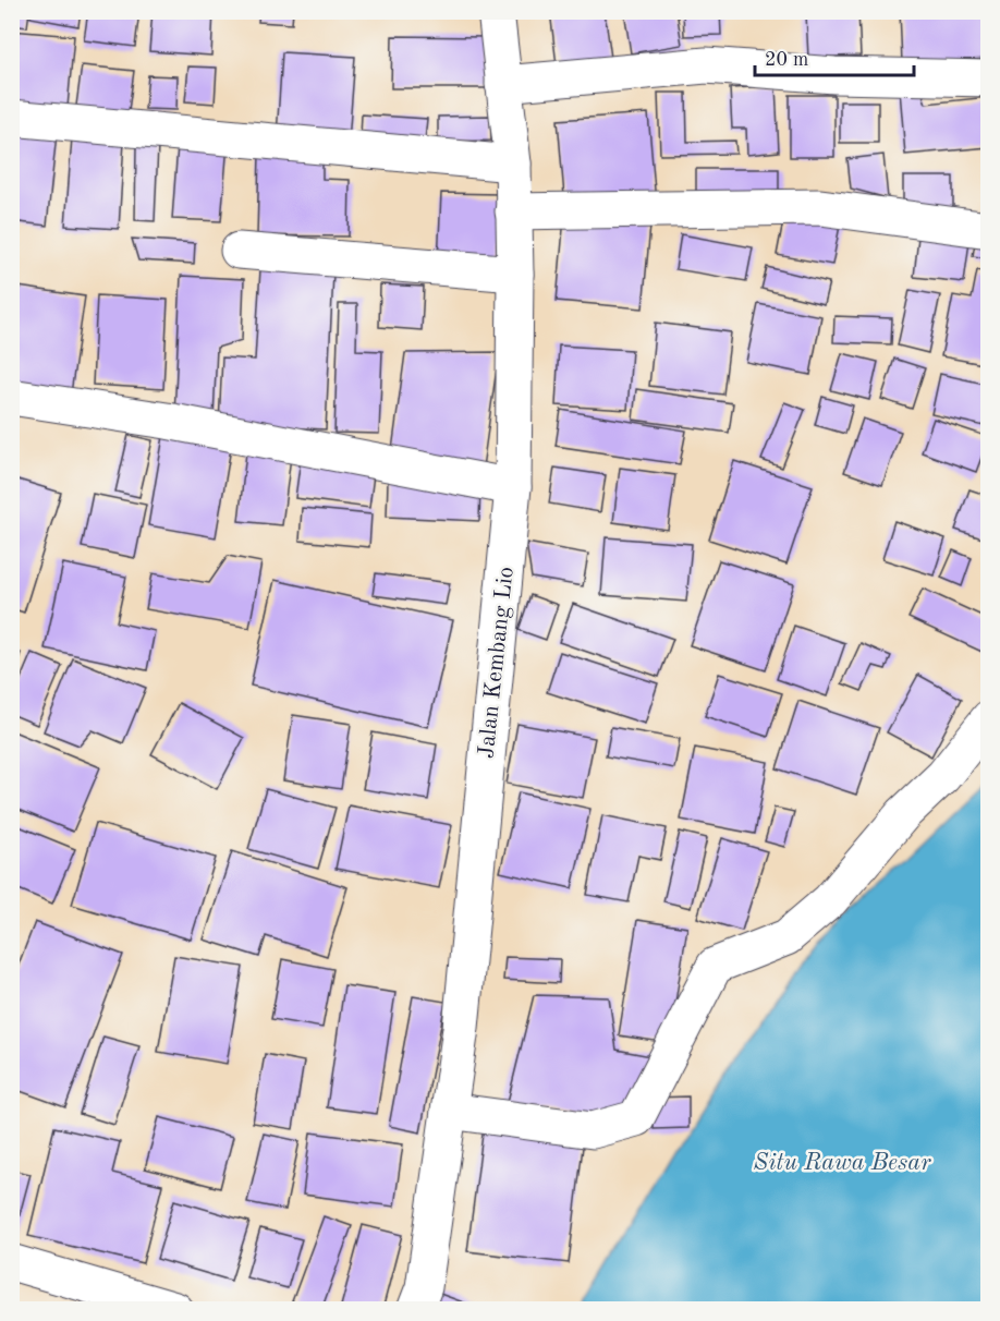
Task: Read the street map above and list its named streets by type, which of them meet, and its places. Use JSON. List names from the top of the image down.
{
  "streets": {
    "street": ["Jalan Kembang Lio"]
  },
  "water": ["Situ Rawa Besar"],
  "scale_bar": "20 m"
}
